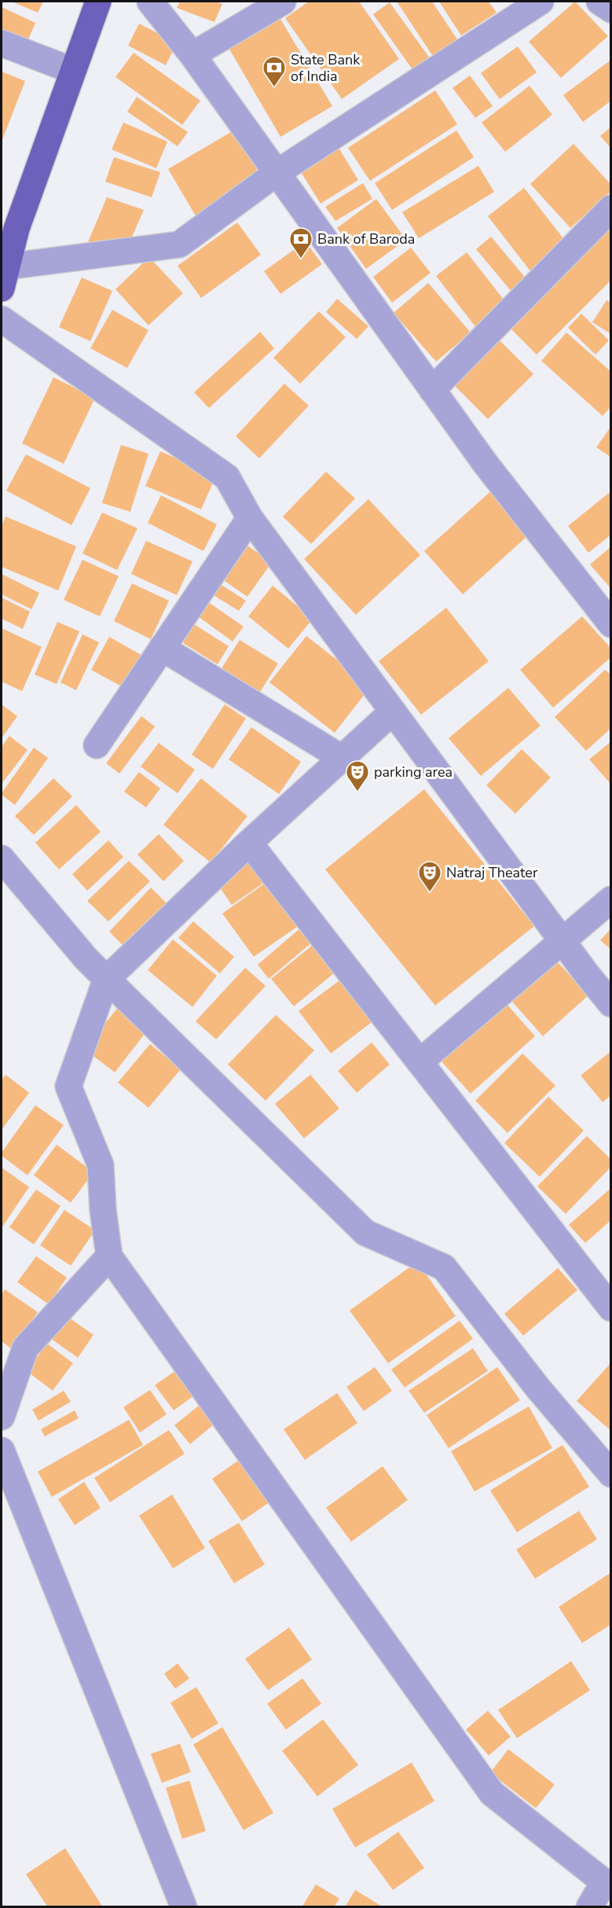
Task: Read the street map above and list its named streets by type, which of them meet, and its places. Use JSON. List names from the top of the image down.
{
  "places": {
    "bank": ["State Bank of India", "Bank of Baroda"],
    "theatre": ["parking area", "Natraj Theater"]
  }
}
